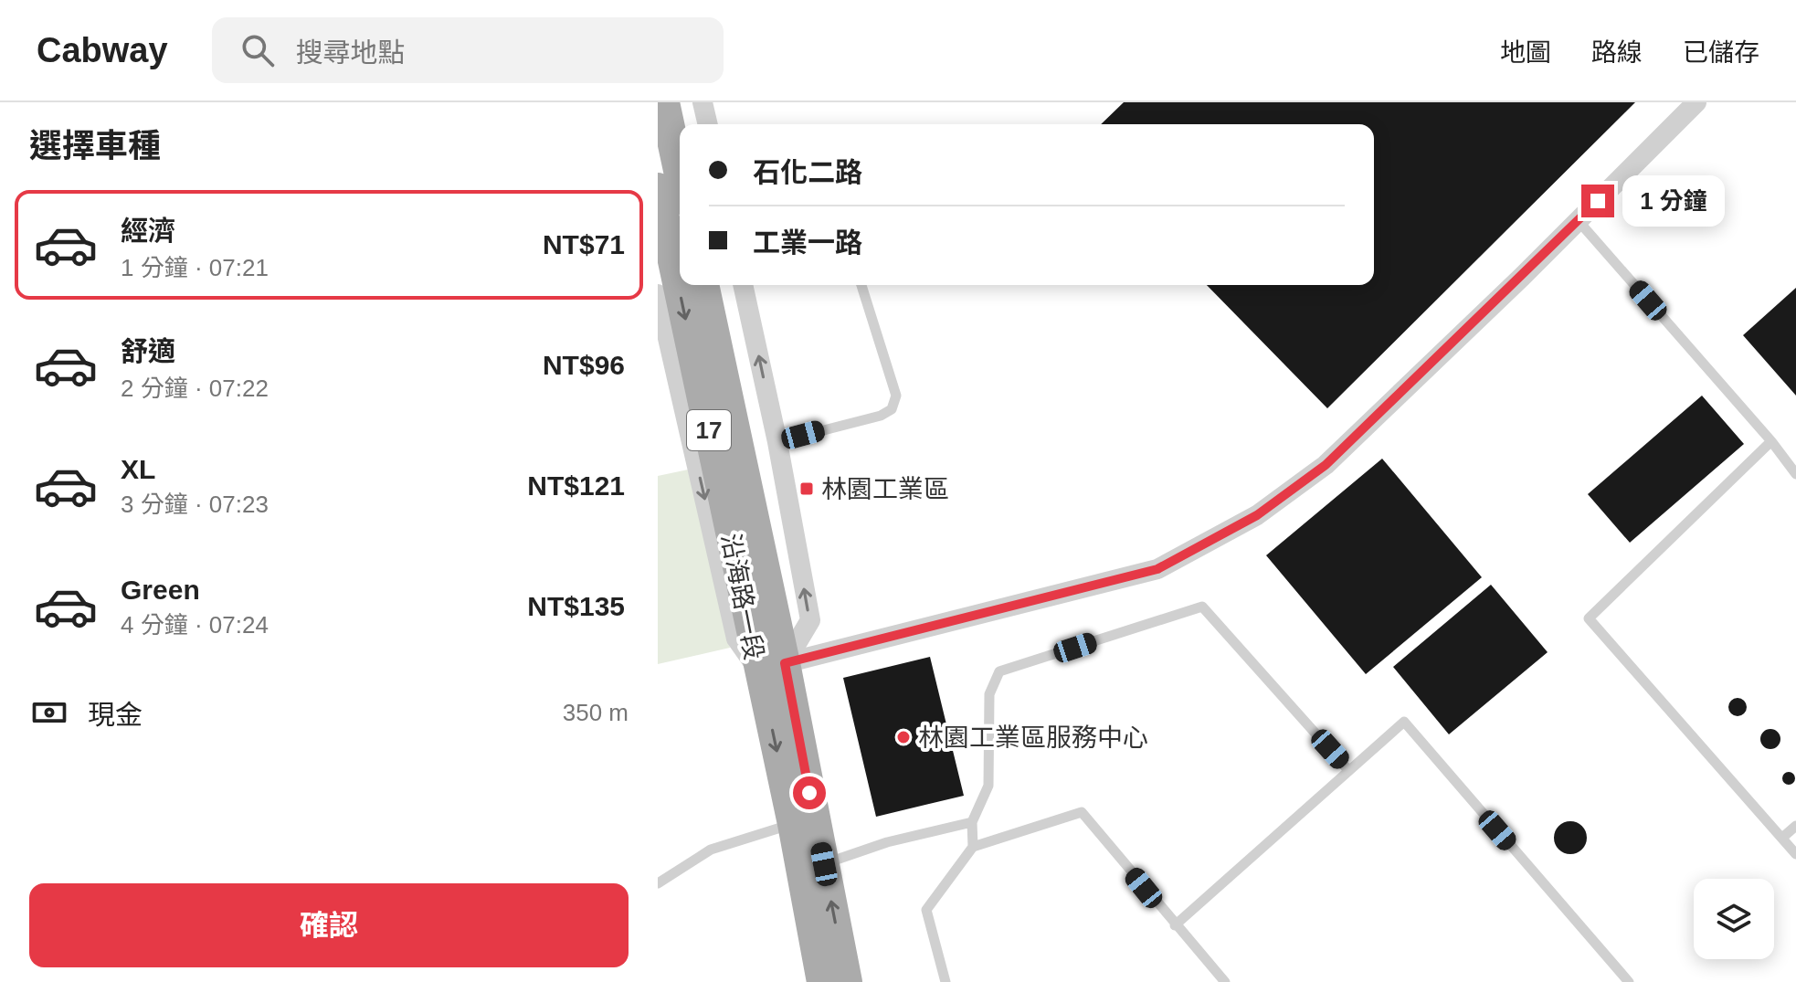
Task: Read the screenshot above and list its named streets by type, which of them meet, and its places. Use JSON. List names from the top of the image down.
{
  "streets": {
    "main road": ["17", "沿海路一段"]
  },
  "crossings": [
    ["17", "沿海路一段"]
  ],
  "places": {
    "transit": ["林園工業區"],
    "other": ["林園工業區服務中心"]
  },
  "page": {
    "header": "Cabway",
    "search": "搜尋地點",
    "nav": ["地圖", "路線", "已儲存"],
    "heading": "選擇車種",
    "banner": ["石化二路", "工業一路"],
    "bubble": "1 分鐘",
    "list": [
      {
        "name": "經濟",
        "note": "1 分鐘 · 07:21",
        "value": "NT$71"
      },
      {
        "name": "舒適",
        "note": "2 分鐘 · 07:22",
        "value": "NT$96"
      },
      {
        "name": "XL",
        "note": "3 分鐘 · 07:23",
        "value": "NT$121"
      },
      {
        "name": "Green",
        "note": "4 分鐘 · 07:24",
        "value": "NT$135"
      }
    ],
    "pay": ["現金", "350 m"],
    "buttons": "確認"
  }
}
